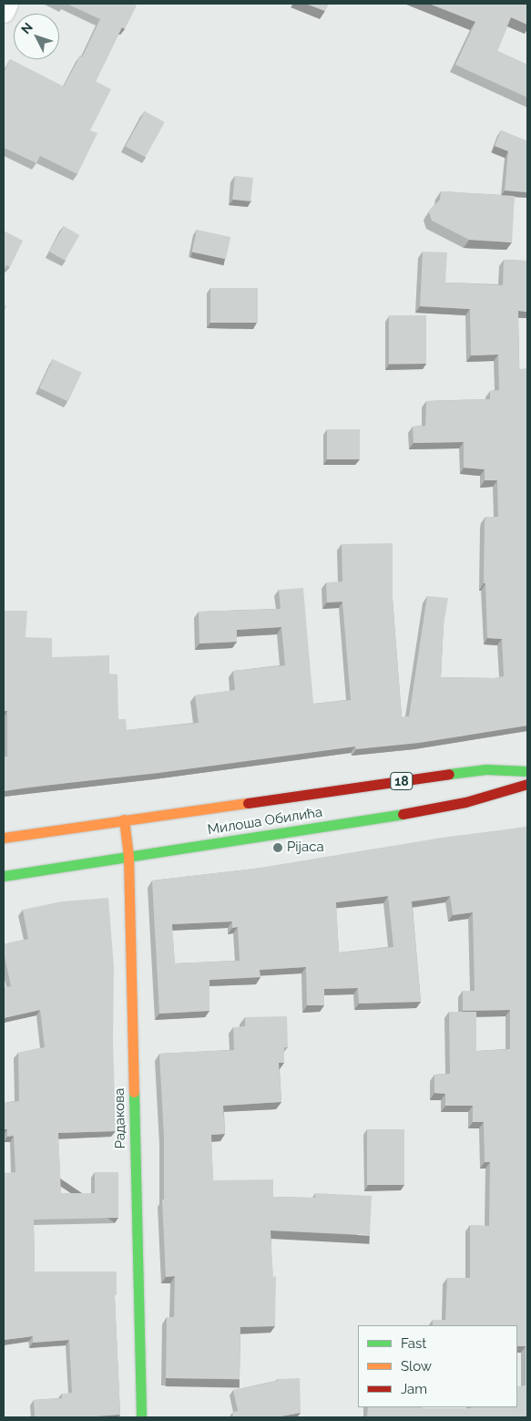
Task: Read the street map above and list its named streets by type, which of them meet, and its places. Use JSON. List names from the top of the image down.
{
  "streets": {
    "main road": ["18", "Милоша Обилића", "Радакова"]
  },
  "crossings": [
    ["Милоша Обилића", "Радакова"]
  ],
  "places": ["Pijaca"],
  "legend": ["Fast", "Slow", "Jam"],
  "north": "top left"
}
